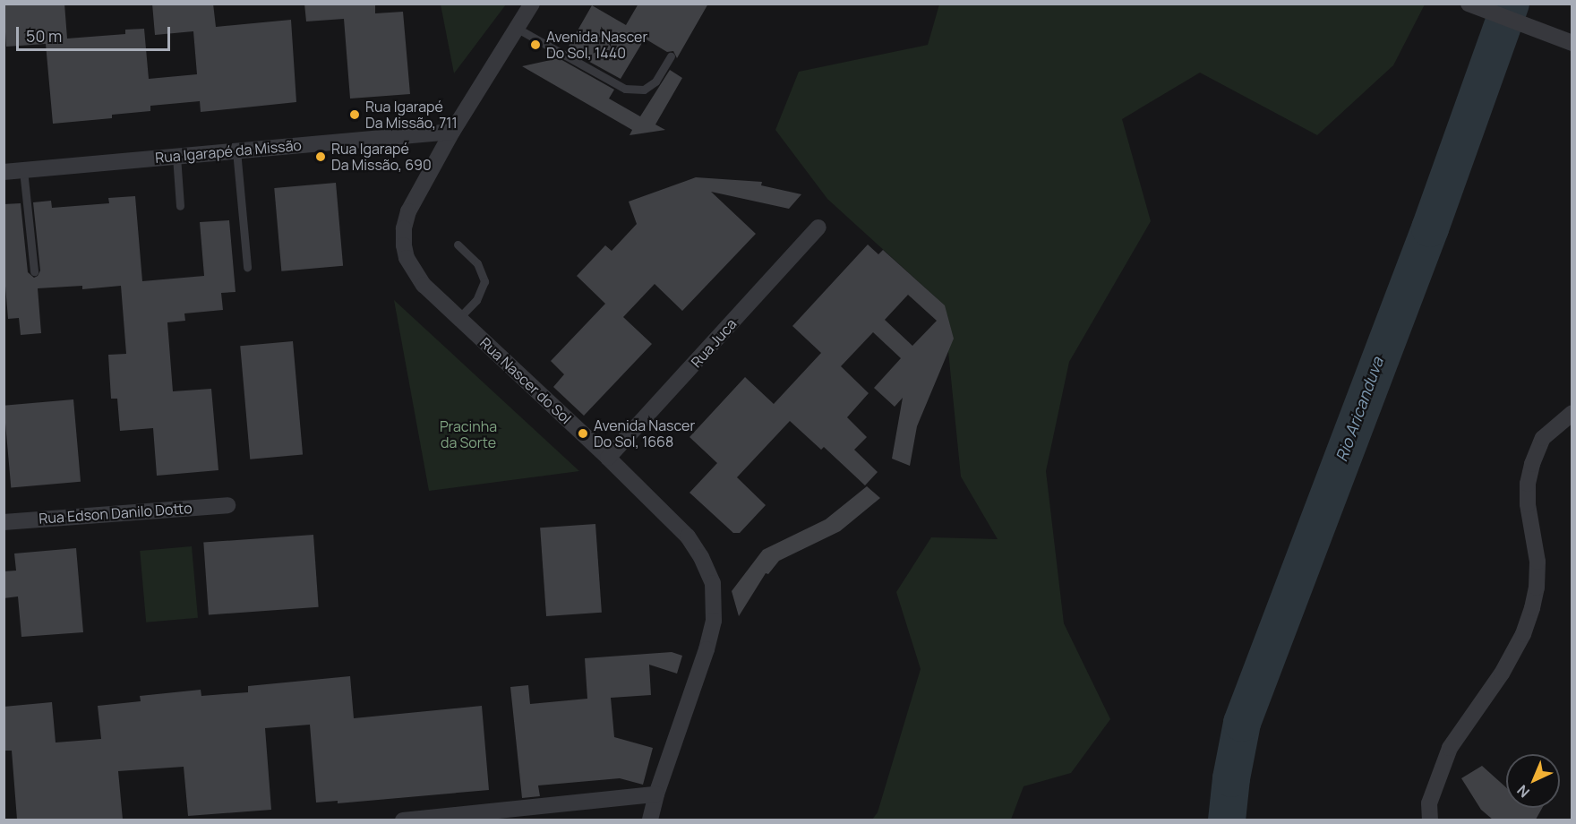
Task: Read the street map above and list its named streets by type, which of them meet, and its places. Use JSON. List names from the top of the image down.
{
  "streets": {
    "street": [
      "Rua Igarapé da Missão",
      "Rua Juca",
      "Rua Nascer do Sol",
      "Rua Edson Danilo Dotto"
    ]
  },
  "crossings": [
    ["Rua Igarapé da Missão", "Rua Nascer do Sol"],
    ["Rua Juca", "Rua Nascer do Sol"]
  ],
  "water": ["Rio Aricanduva"],
  "parks": ["Pracinha da Sorte"],
  "places": [
    "Avenida Nascer Do Sol, 1440",
    "Rua Igarapé Da Missão, 711",
    "Rua Igarapé Da Missão, 690",
    "Avenida Nascer Do Sol, 1668"
  ],
  "scale_bar": "50 m",
  "north": "bottom left"
}
